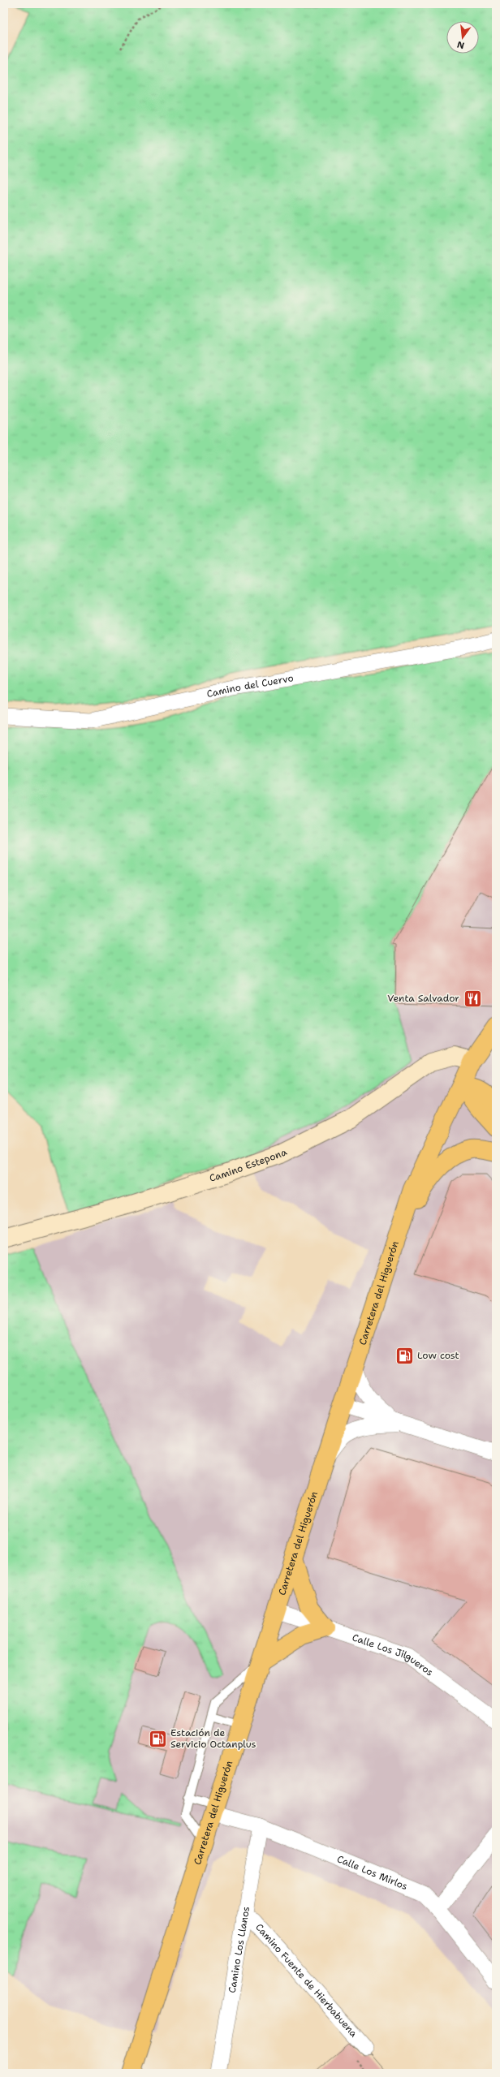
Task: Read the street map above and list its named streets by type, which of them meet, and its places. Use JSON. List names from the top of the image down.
{
  "streets": {
    "main road": ["Camino Estepona", "Carretera del Higuerón"],
    "street": [
      "Camino del Cuervo",
      "Calle Los Jilgueros",
      "Calle Los Mirlos",
      "Camino Los Llanos",
      "Camino Fuente de Hierbabuena"
    ]
  },
  "crossings": [
    ["Camino Estepona", "Carretera del Higuerón"],
    ["Carretera del Higuerón", "Calle Los Jilgueros"],
    ["Carretera del Higuerón", "Calle Los Mirlos"],
    ["Calle Los Mirlos", "Camino Los Llanos"],
    ["Camino Los Llanos", "Camino Fuente de Hierbabuena"]
  ],
  "places": {
    "restaurant": ["Venta Salvador"],
    "fuel station": ["Low cost", "Estación de Servicio Octanplus"]
  },
  "north": "bottom"
}
